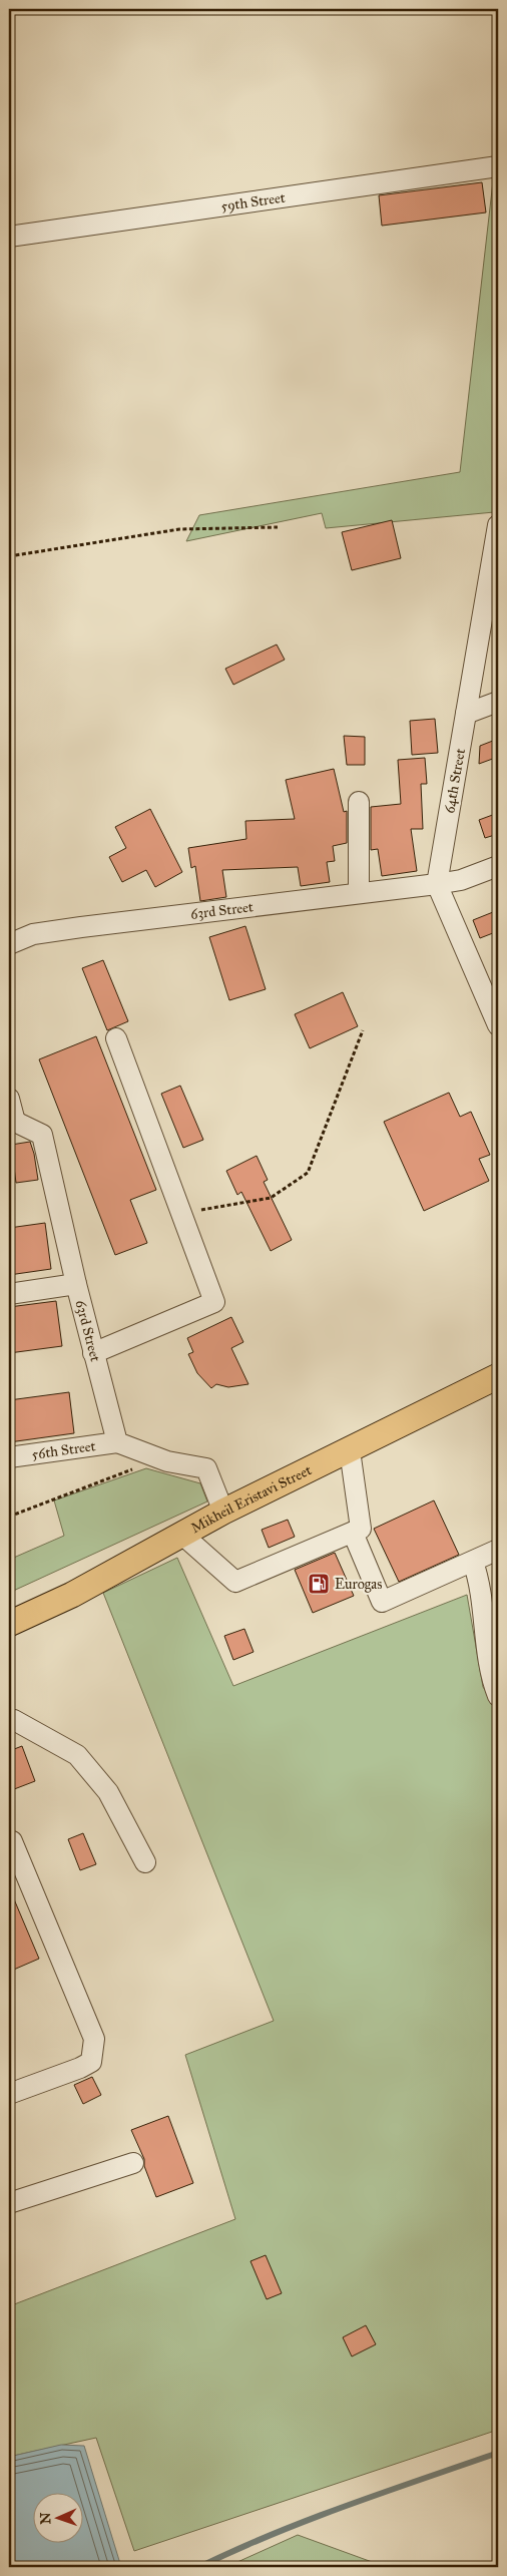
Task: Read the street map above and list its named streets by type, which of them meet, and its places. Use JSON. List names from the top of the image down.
{
  "streets": {
    "main road": ["Mikheil Eristavi Street"],
    "street": [
      "59th Street",
      "64th Street",
      "63rd Street",
      "56th Street"
    ]
  },
  "crossings": [
    ["64th Street", "63rd Street"],
    ["63rd Street", "56th Street"]
  ],
  "places": {
    "fuel station": ["Eurogas"]
  },
  "north": "left"
}
